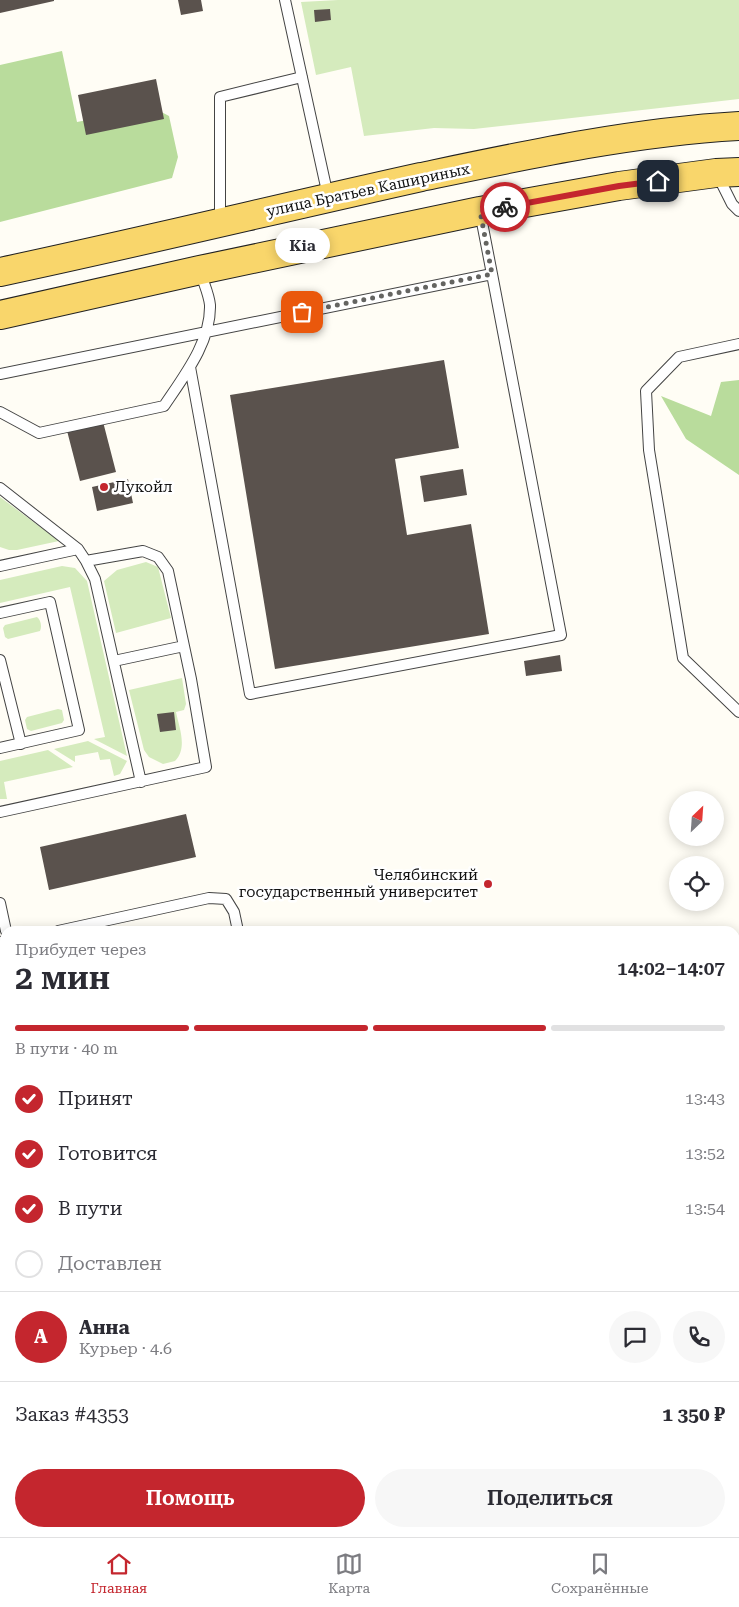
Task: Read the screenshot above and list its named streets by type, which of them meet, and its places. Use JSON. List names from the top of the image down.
{
  "streets": {
    "main road": ["улица Братьев Кашириных"]
  },
  "places": ["Kia", "Лукойл", "Челябинский государственный университет"],
  "north": "top right",
  "page": {
    "bubble": "Kia",
    "heading": ["2 мин", "Прибудет через", "14:02–14:07"],
    "panel": [
      "Анна",
      "Курьер · 4.6",
      "Заказ #4353",
      "1 350 ₽"
    ],
    "bar": "В пути · 40 m",
    "list": [
      ["Принят", "13:43"],
      ["Готовится", "13:52"],
      ["В пути", "13:54"],
      "Доставлен"
    ],
    "round": "А",
    "buttons": ["Помощь", "Поделиться"],
    "tabs": ["Главная", "Карта", "Сохранённые"]
  }
}
